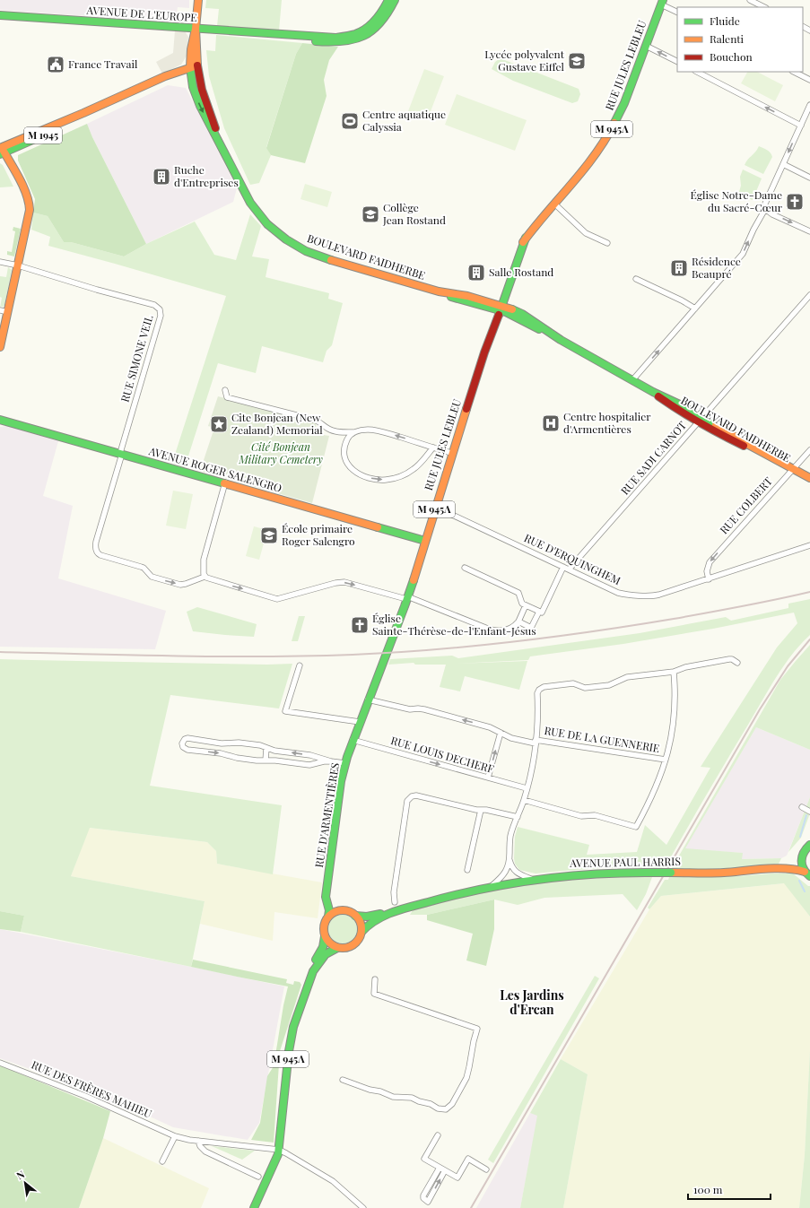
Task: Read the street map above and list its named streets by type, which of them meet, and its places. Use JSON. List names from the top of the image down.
{
  "streets": {
    "main road": [
      "AVENUE DE L'EUROPE",
      "RUE JULES LEBLEU",
      "M 945A",
      "M 1945",
      "BOULEVARD FAIDHERBE",
      "AVENUE ROGER SALENGRO",
      "RUE D'ARMENTIÈRES",
      "AVENUE PAUL HARRIS"
    ],
    "street": [
      "RUE SIMONE VEIL",
      "RUE SADI CARNOT",
      "RUE COLBERT",
      "RUE D'ERQUINGHEM",
      "RUE DE LA GUENNERIE",
      "RUE LOUIS DECHERF",
      "RUE DES FRÈRES MAHIEU"
    ]
  },
  "crossings": [
    ["AVENUE DE L'EUROPE", "BOULEVARD FAIDHERBE"],
    ["RUE JULES LEBLEU", "BOULEVARD FAIDHERBE"],
    ["RUE JULES LEBLEU", "AVENUE ROGER SALENGRO"],
    ["RUE JULES LEBLEU", "RUE D'ERQUINGHEM"],
    ["RUE JULES LEBLEU", "RUE D'ARMENTIÈRES"],
    ["M 945A", "RUE D'ARMENTIÈRES"],
    ["M 945A", "AVENUE PAUL HARRIS"],
    ["M 945A", "RUE DES FRÈRES MAHIEU"],
    ["M 1945", "BOULEVARD FAIDHERBE"],
    ["BOULEVARD FAIDHERBE", "RUE SADI CARNOT"],
    ["BOULEVARD FAIDHERBE", "RUE COLBERT"],
    ["RUE SIMONE VEIL", "AVENUE ROGER SALENGRO"],
    ["RUE SADI CARNOT", "RUE D'ERQUINGHEM"],
    ["RUE COLBERT", "RUE D'ERQUINGHEM"],
    ["RUE DE LA GUENNERIE", "RUE D'ARMENTIÈRES"],
    ["RUE LOUIS DECHERF", "RUE D'ARMENTIÈRES"],
    ["RUE D'ARMENTIÈRES", "AVENUE PAUL HARRIS"]
  ],
  "one_way": ["RUE COLBERT", "RUE DE LA GUENNERIE", "RUE LOUIS DECHERF"],
  "districts": ["Les Jardins d'Ercan"],
  "parks": ["Cité Bonjean Military Cemetery"],
  "places": {
    "school or university": ["Lycée polyvalent Gustave Eiffel", "Collège Jean Rostand", "École primaire Roger Salengro"],
    "public building": ["France Travail"],
    "sports": ["Centre aquatique Calyssia"],
    "building": ["Ruche d'Entreprises", "Résidence Beaupré", "Salle Rostand"],
    "church": ["Église Notre-Dame du Sacré-Cœur", "Église Sainte-Thérèse-de-l'Enfant-Jésus"],
    "hospital": ["Centre hospitalier d'Armentières"],
    "place": ["Cite Bonjean (New Zealand) Memorial"]
  },
  "legend": ["Fluide", "Ralenti", "Bouchon"],
  "scale_bar": "100 m",
  "north": "top left"
}
